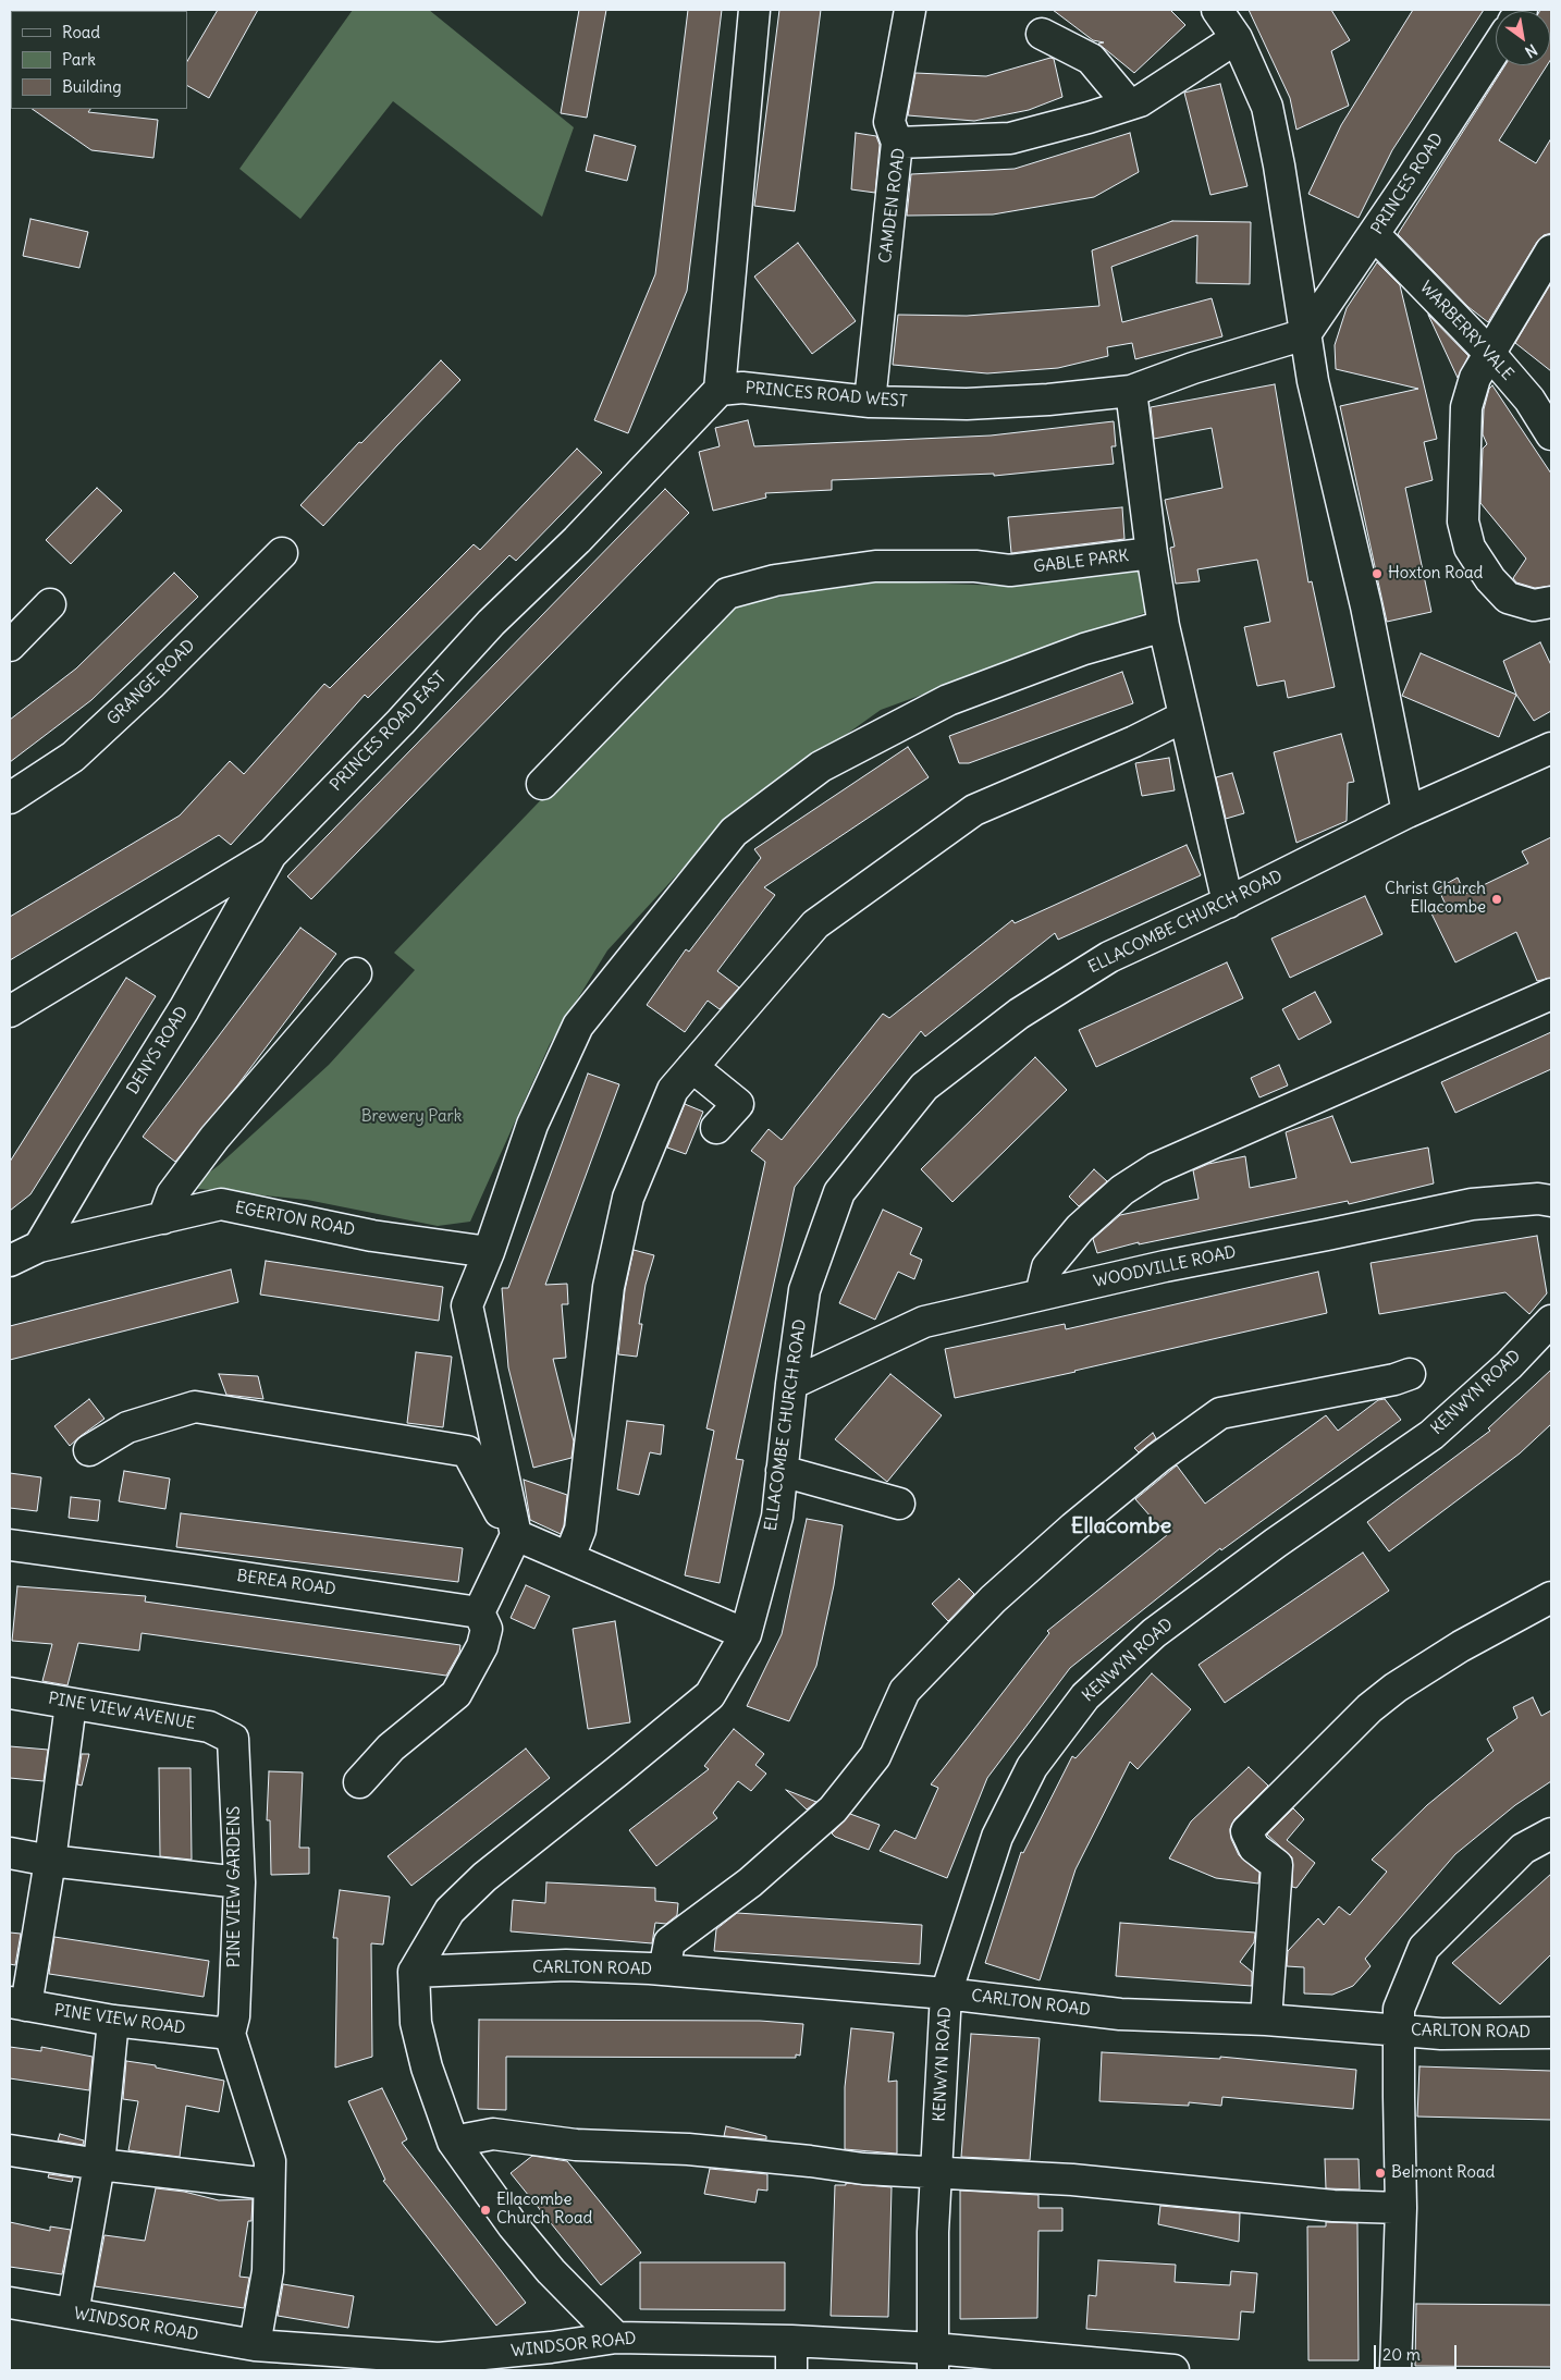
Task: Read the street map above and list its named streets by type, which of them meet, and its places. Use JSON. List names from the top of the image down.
{
  "streets": {
    "street": [
      "PRINCES ROAD",
      "CAMDEN ROAD",
      "WARBERRY VALE",
      "PRINCES ROAD WEST",
      "GABLE PARK",
      "GRANGE ROAD",
      "PRINCES ROAD EAST",
      "ELLACOMBE CHURCH ROAD",
      "DENYS ROAD",
      "EGERTON ROAD",
      "WOODVILLE ROAD",
      "KENWYN ROAD",
      "BEREA ROAD",
      "PINE VIEW AVENUE",
      "PINE VIEW GARDENS",
      "CARLTON ROAD",
      "PINE VIEW ROAD",
      "WINDSOR ROAD"
    ]
  },
  "crossings": [
    ["PRINCES ROAD", "WARBERRY VALE"],
    ["PRINCES ROAD", "PRINCES ROAD WEST"],
    ["CAMDEN ROAD", "PRINCES ROAD WEST"],
    ["PRINCES ROAD WEST", "PRINCES ROAD EAST"],
    ["PRINCES ROAD EAST", "DENYS ROAD"],
    ["ELLACOMBE CHURCH ROAD", "WOODVILLE ROAD"],
    ["ELLACOMBE CHURCH ROAD", "CARLTON ROAD"],
    ["DENYS ROAD", "EGERTON ROAD"],
    ["KENWYN ROAD", "CARLTON ROAD"],
    ["KENWYN ROAD", "WINDSOR ROAD"],
    ["PINE VIEW AVENUE", "PINE VIEW GARDENS"],
    ["PINE VIEW GARDENS", "PINE VIEW ROAD"]
  ],
  "districts": ["Ellacombe"],
  "parks": ["Brewery Park"],
  "places": [
    "Hoxton Road",
    "Christ Church Ellacombe",
    "Belmont Road",
    "Ellacombe Church Road"
  ],
  "legend": ["Road", "Park", "Building"],
  "scale_bar": "20 m",
  "north": "bottom right"
}
